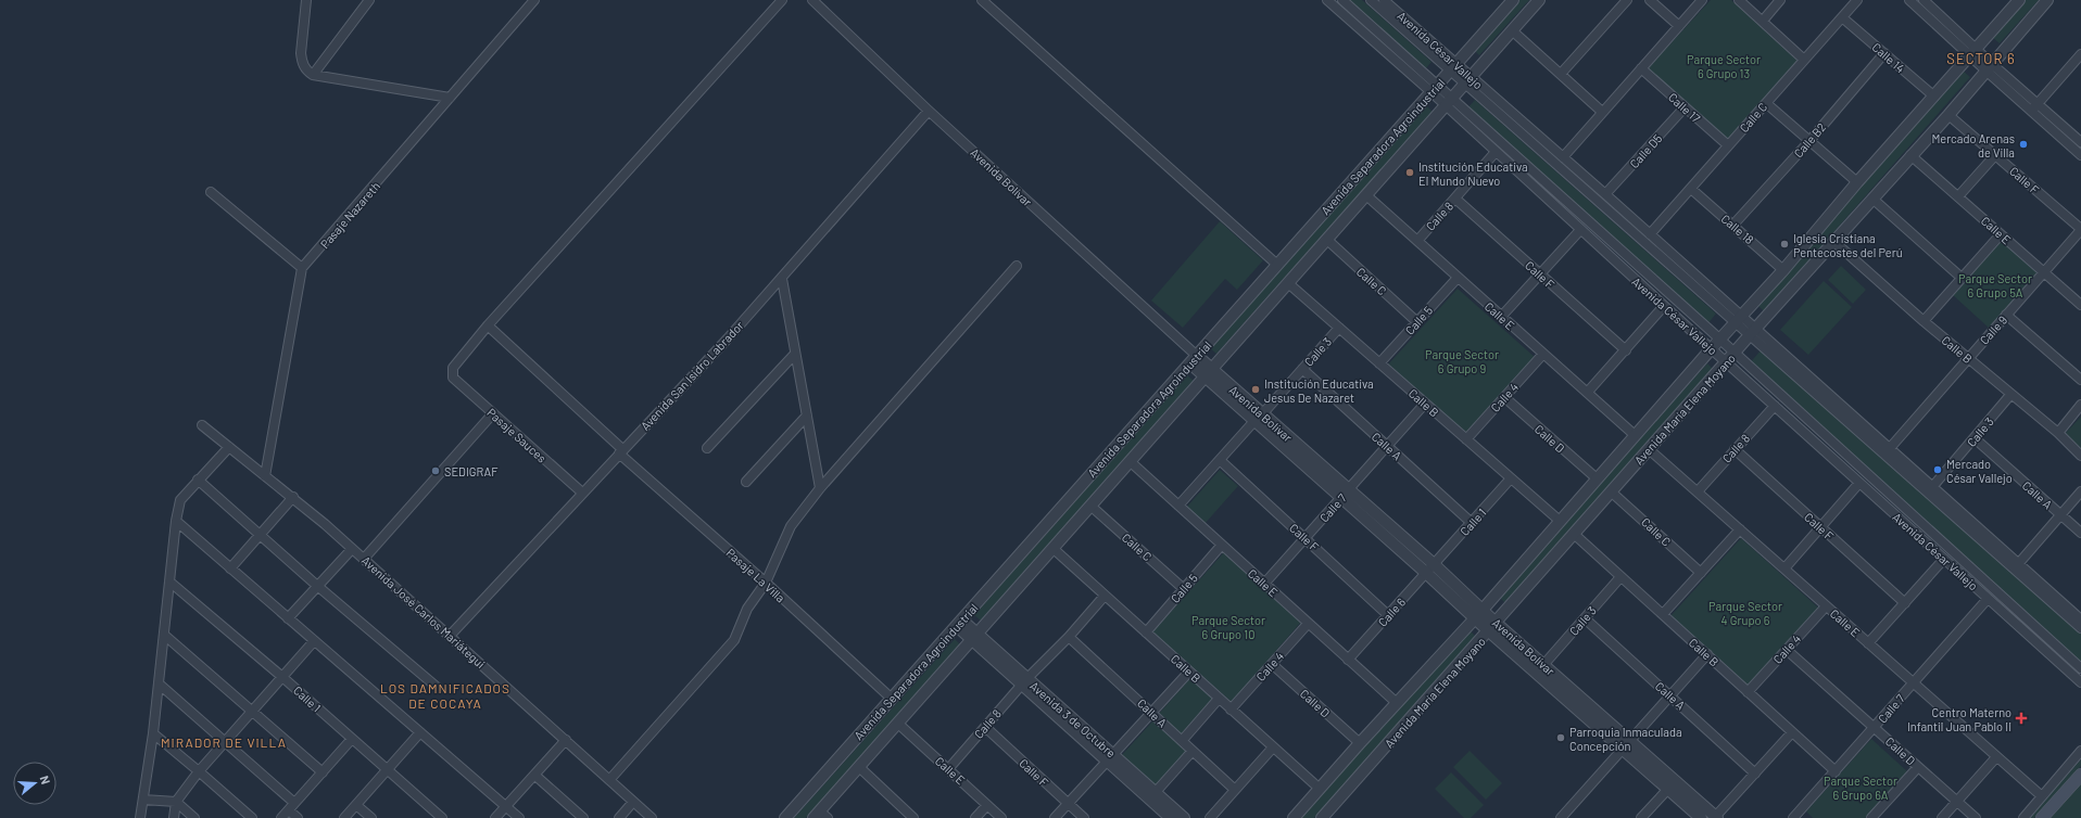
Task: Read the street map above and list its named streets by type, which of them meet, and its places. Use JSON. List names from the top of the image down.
{
  "streets": {
    "street": [
      "Avenida César Vallejo",
      "Calle 14",
      "Calle 17",
      "Calle C",
      "Calle B2",
      "Avenida Separadora Agroindustrial",
      "Calle D5",
      "Avenida Bolívar",
      "Calle F",
      "Pasaje Nazareth",
      "Calle 8",
      "Calle 18",
      "Calle E",
      "Calle 5",
      "Calle 9",
      "Calle B",
      "Calle 3",
      "Avenida San Isidro Labrador",
      "Calle 4",
      "Avenida María Elena Moyano",
      "Pasaje Sauces",
      "Calle D",
      "Calle A",
      "Calle 7",
      "Calle 1",
      "Pasaje La Villa",
      "Avenida José Carlos Mariátegui",
      "Calle 6",
      "Avenida 3 de Octubre"
    ]
  },
  "crossings": [
    ["Avenida César Vallejo", "Calle C"],
    ["Avenida César Vallejo", "Avenida Separadora Agroindustrial"],
    ["Avenida César Vallejo", "Calle D5"],
    ["Avenida César Vallejo", "Calle 8"],
    ["Avenida César Vallejo", "Calle 9"],
    ["Avenida César Vallejo", "Calle 3"],
    ["Avenida César Vallejo", "Avenida María Elena Moyano"],
    ["Avenida César Vallejo", "Calle 7"],
    ["Calle 14", "Calle C"],
    ["Calle 14", "Calle B2"],
    ["Calle 14", "Avenida María Elena Moyano"],
    ["Calle 17", "Calle C"],
    ["Calle 17", "Calle D5"],
    ["Calle C", "Avenida Separadora Agroindustrial"],
    ["Calle C", "Calle 18"],
    ["Calle C", "Calle 5"],
    ["Calle C", "Avenida María Elena Moyano"],
    ["Calle B2", "Calle 18"],
    ["Avenida Separadora Agroindustrial", "Avenida Bolívar"],
    ["Avenida Separadora Agroindustrial", "Calle E"],
    ["Avenida Separadora Agroindustrial", "Calle B"],
    ["Avenida Separadora Agroindustrial", "Pasaje La Villa"],
    ["Avenida Separadora Agroindustrial", "Avenida 3 de Octubre"],
    ["Avenida Bolívar", "Calle 3"],
    ["Avenida Bolívar", "Avenida San Isidro Labrador"],
    ["Avenida Bolívar", "Avenida María Elena Moyano"],
    ["Avenida Bolívar", "Calle 7"],
    ["Avenida Bolívar", "Calle 1"],
    ["Avenida Bolívar", "Calle 6"],
    ["Calle F", "Calle 8"],
    ["Calle F", "Calle 9"],
    ["Calle F", "Avenida María Elena Moyano"],
    ["Calle F", "Calle 7"],
    ["Calle F", "Calle 6"],
    ["Calle 8", "Calle E"],
    ["Calle 8", "Avenida 3 de Octubre"],
    ["Calle 18", "Avenida María Elena Moyano"],
    ["Calle E", "Calle 5"],
    ["Calle E", "Calle 9"],
    ["Calle E", "Calle 4"],
    ["Calle E", "Avenida María Elena Moyano"],
    ["Calle E", "Calle 7"],
    ["Calle E", "Calle 6"],
    ["Calle 5", "Calle B"],
    ["Calle 9", "Calle B"],
    ["Calle B", "Calle 3"],
    ["Calle B", "Calle 4"],
    ["Calle B", "Avenida María Elena Moyano"],
    ["Calle B", "Calle 7"],
    ["Calle B", "Calle 1"],
    ["Calle 3", "Calle A"],
    ["Avenida San Isidro Labrador", "Pasaje Sauces"],
    ["Avenida San Isidro Labrador", "Pasaje La Villa"],
    ["Avenida San Isidro Labrador", "Avenida José Carlos Mariátegui"],
    ["Calle 4", "Calle D"],
    ["Avenida María Elena Moyano", "Calle D"],
    ["Pasaje Sauces", "Pasaje La Villa"],
    ["Calle D", "Calle 7"],
    ["Calle A", "Calle 7"],
    ["Calle A", "Calle 1"],
    ["Calle 1", "Calle 6"]
  ],
  "districts": ["SECTOR 6", "LOS DAMNIFICADOS DE COCAYA", "MIRADOR DE VILLA"],
  "parks": [
    "Parque Sector 6 Grupo 13",
    "Parque Sector 6 Grupo 5A",
    "Parque Sector 6 Grupo 9",
    "Parque Sector 4 Grupo 6",
    "Parque Sector 6 Grupo 10",
    "Parque Sector 6 Grupo 6A"
  ],
  "places": {
    "other": [
      "Mercado Arenas de Villa",
      "Institución Educativa El Mundo Nuevo",
      "Iglesia Cristiana Pentecostes del Perú",
      "Institución Educativa Jesus De Nazaret",
      "Mercado César Vallejo",
      "SEDIGRAF",
      "Parroquia Inmaculada Concepción"
    ],
    "health": ["Centro Materno Infantil Juan Pablo II"]
  },
  "north": "right"
}
